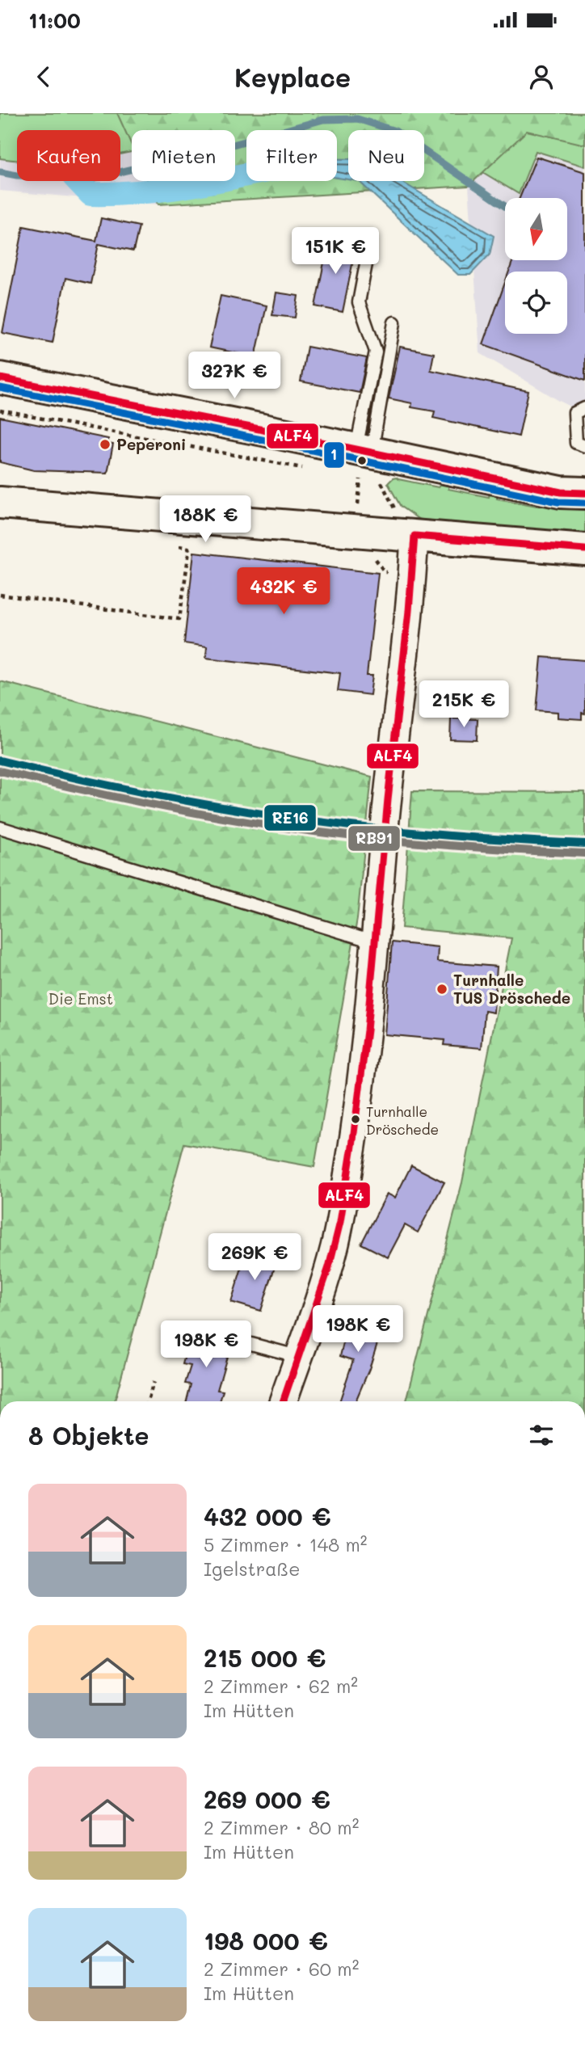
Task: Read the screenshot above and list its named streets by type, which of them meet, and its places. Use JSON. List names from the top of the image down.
{
  "parks": ["Die Emst"],
  "places": ["Peperoni", "Turnhalle TUS Dröschede", "Turnhalle Dröschede"],
  "lines": [
    "transit line ALF4",
    "transit line 1",
    "transit line RE16",
    "transit line RB91"
  ],
  "north": "bottom",
  "page": {
    "status": "11:00",
    "header": "Keyplace",
    "chip": [
      "Kaufen",
      "Mieten",
      "Filter",
      "Neu"
    ],
    "price": [
      "151K €",
      "327K €",
      "188K €",
      "432K €",
      "215K €",
      "269K €",
      "198K €",
      "198K €"
    ],
    "heading": "8 Objekte",
    "list": [
      {
        "name": "432 000 €",
        "note": "5 Zimmer · 148 m² · Igelstraße"
      },
      {
        "name": "215 000 €",
        "note": "2 Zimmer · 62 m² · Im Hütten"
      },
      {
        "name": "269 000 €",
        "note": "2 Zimmer · 80 m² · Im Hütten"
      },
      {
        "name": "198 000 €",
        "note": "2 Zimmer · 60 m² · Im Hütten"
      }
    ]
  }
}
